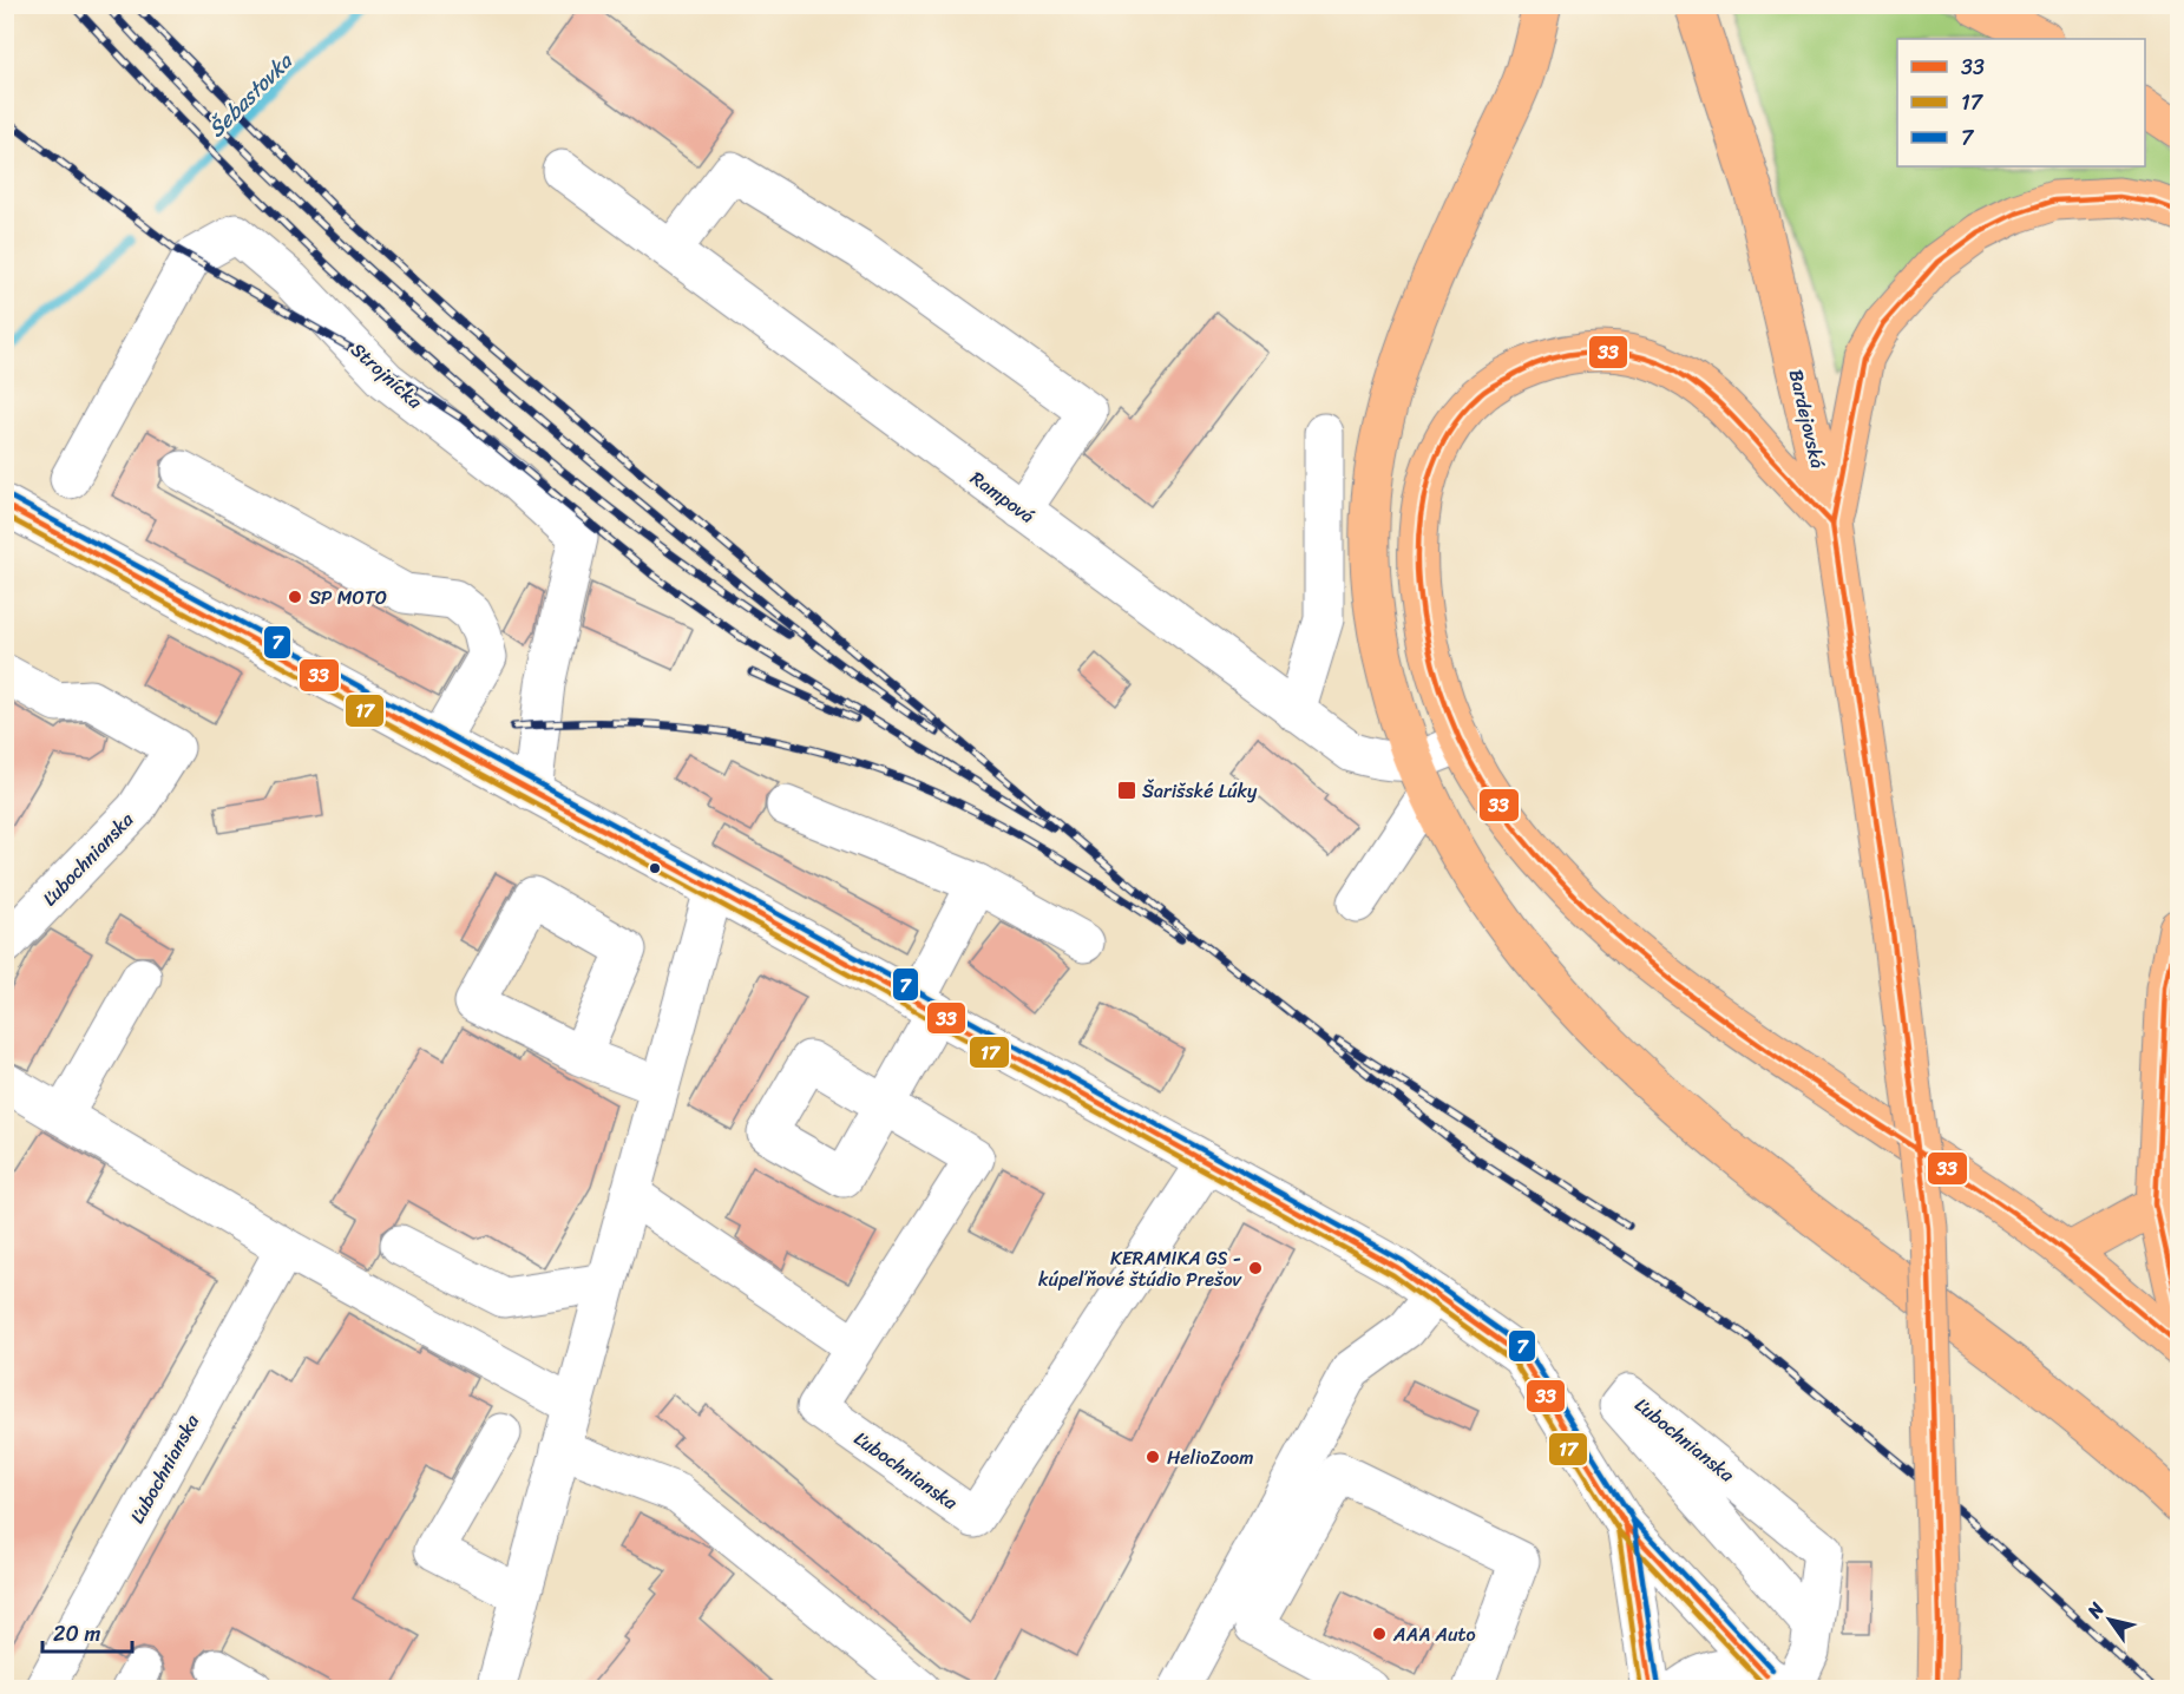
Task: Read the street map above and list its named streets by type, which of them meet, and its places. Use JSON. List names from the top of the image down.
{
  "streets": {
    "main road": ["Bardejovská"],
    "street": ["Strojnícka", "Rampová", "Ľubochnianska"]
  },
  "water": ["Šebastovka"],
  "places": {
    "other": [
      "SP MOTO",
      "KERAMIKA GS - kúpeľňové štúdio Prešov",
      "HelioZoom",
      "AAA Auto"
    ],
    "transit": ["Šarišské Lúky"]
  },
  "lines": ["transit line 33", "transit line 7", "transit line 17"],
  "legend": ["33", "17", "7"],
  "scale_bar": "20 m",
  "north": "top left"
}
